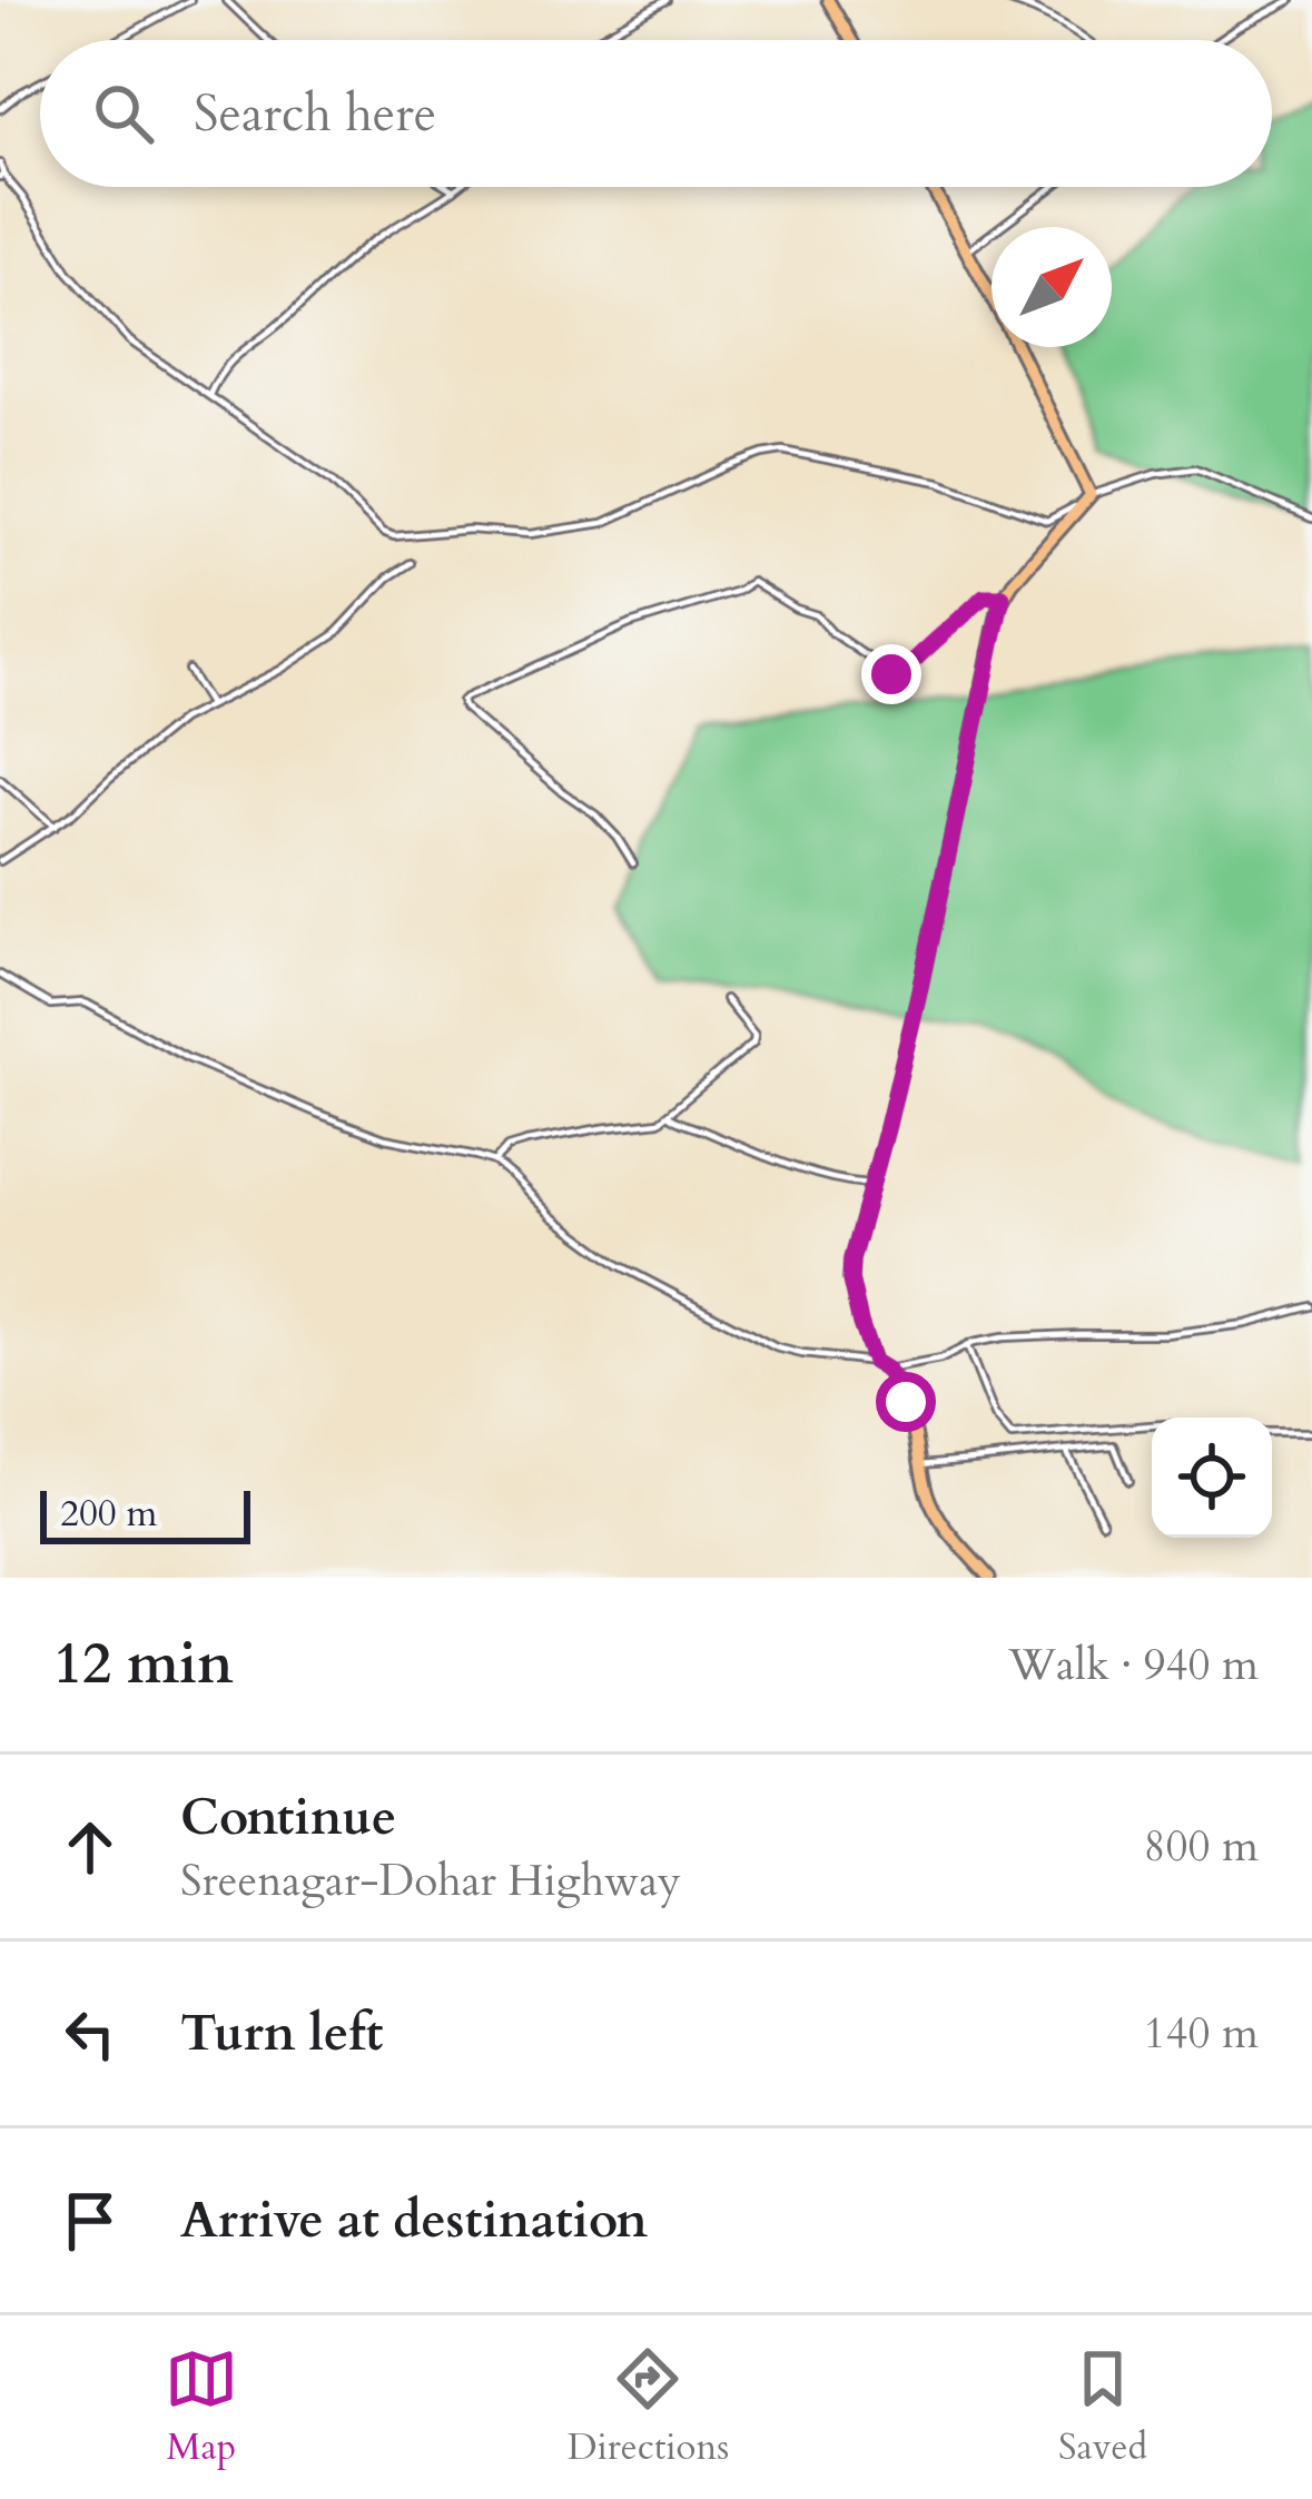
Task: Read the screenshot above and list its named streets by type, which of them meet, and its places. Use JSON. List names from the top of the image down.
{
  "scale_bar": "200 m",
  "north": "top right",
  "page": {
    "search": "Search here",
    "scale": "200 m",
    "heading": ["12 min", "Walk · 940 m"],
    "list": [
      ["Continue", "Sreenagar-Dohar Highway", "800 m"],
      ["Turn left", "140 m"],
      "Arrive at destination"
    ],
    "nav": ["Map", "Directions", "Saved"]
  }
}
